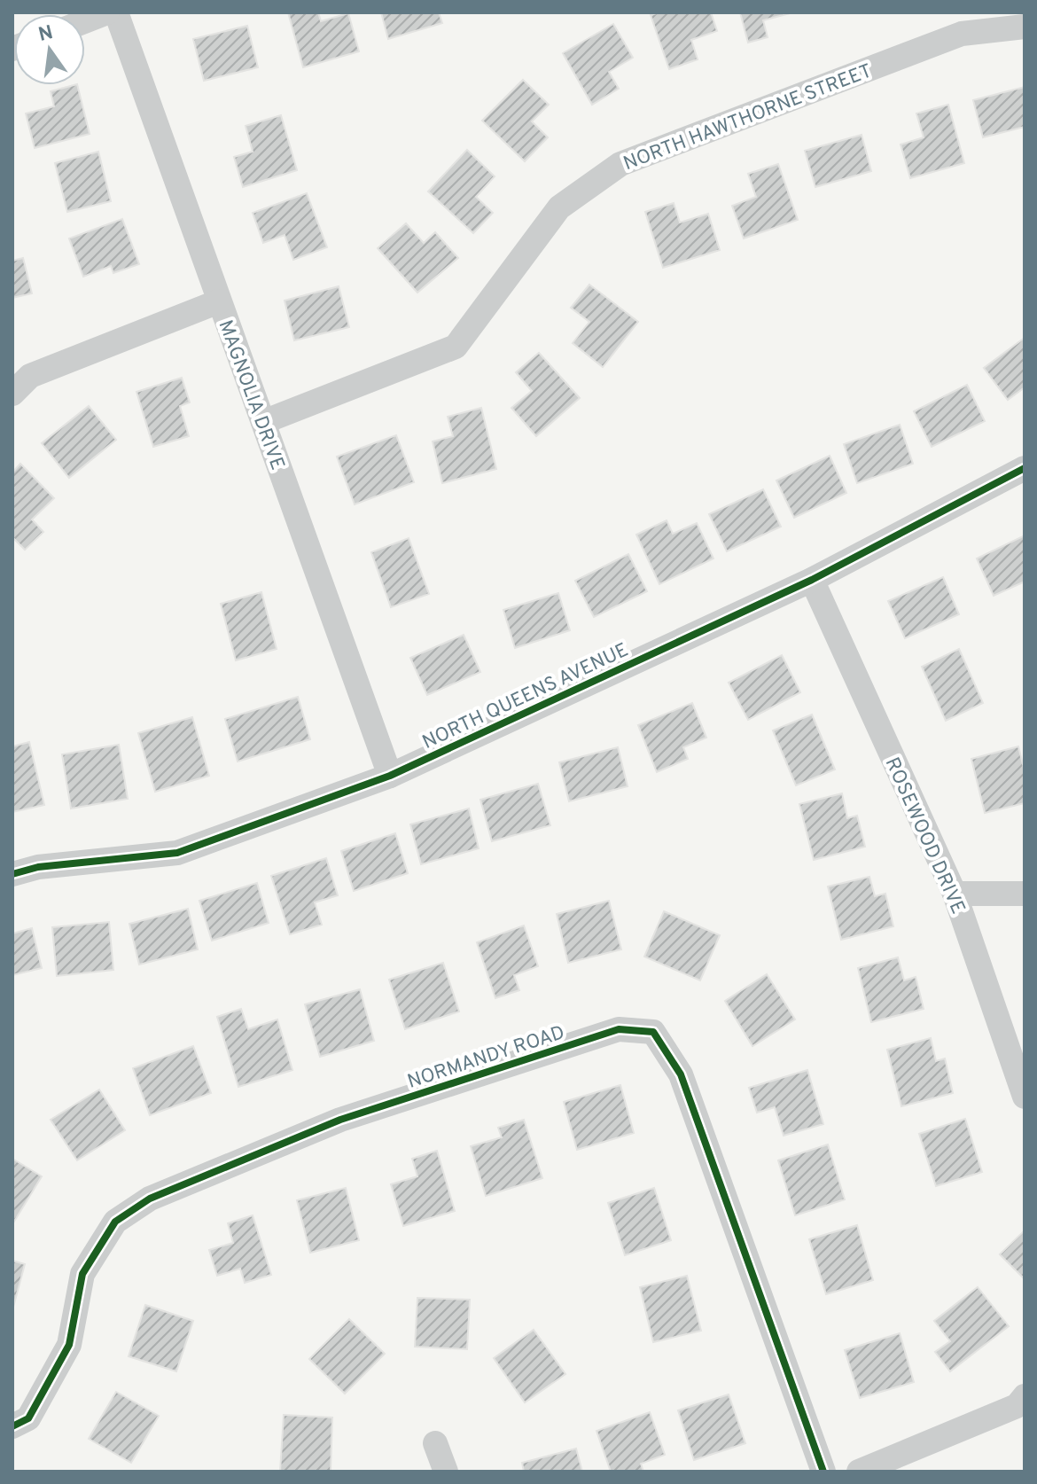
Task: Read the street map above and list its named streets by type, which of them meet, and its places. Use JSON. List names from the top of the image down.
{
  "streets": {
    "street": [
      "NORTH HAWTHORNE STREET",
      "MAGNOLIA DRIVE",
      "NORTH QUEENS AVENUE",
      "ROSEWOOD DRIVE",
      "NORMANDY ROAD"
    ]
  },
  "crossings": [
    ["NORTH HAWTHORNE STREET", "MAGNOLIA DRIVE"],
    ["MAGNOLIA DRIVE", "NORTH QUEENS AVENUE"],
    ["NORTH QUEENS AVENUE", "ROSEWOOD DRIVE"]
  ],
  "north": "top"
}
